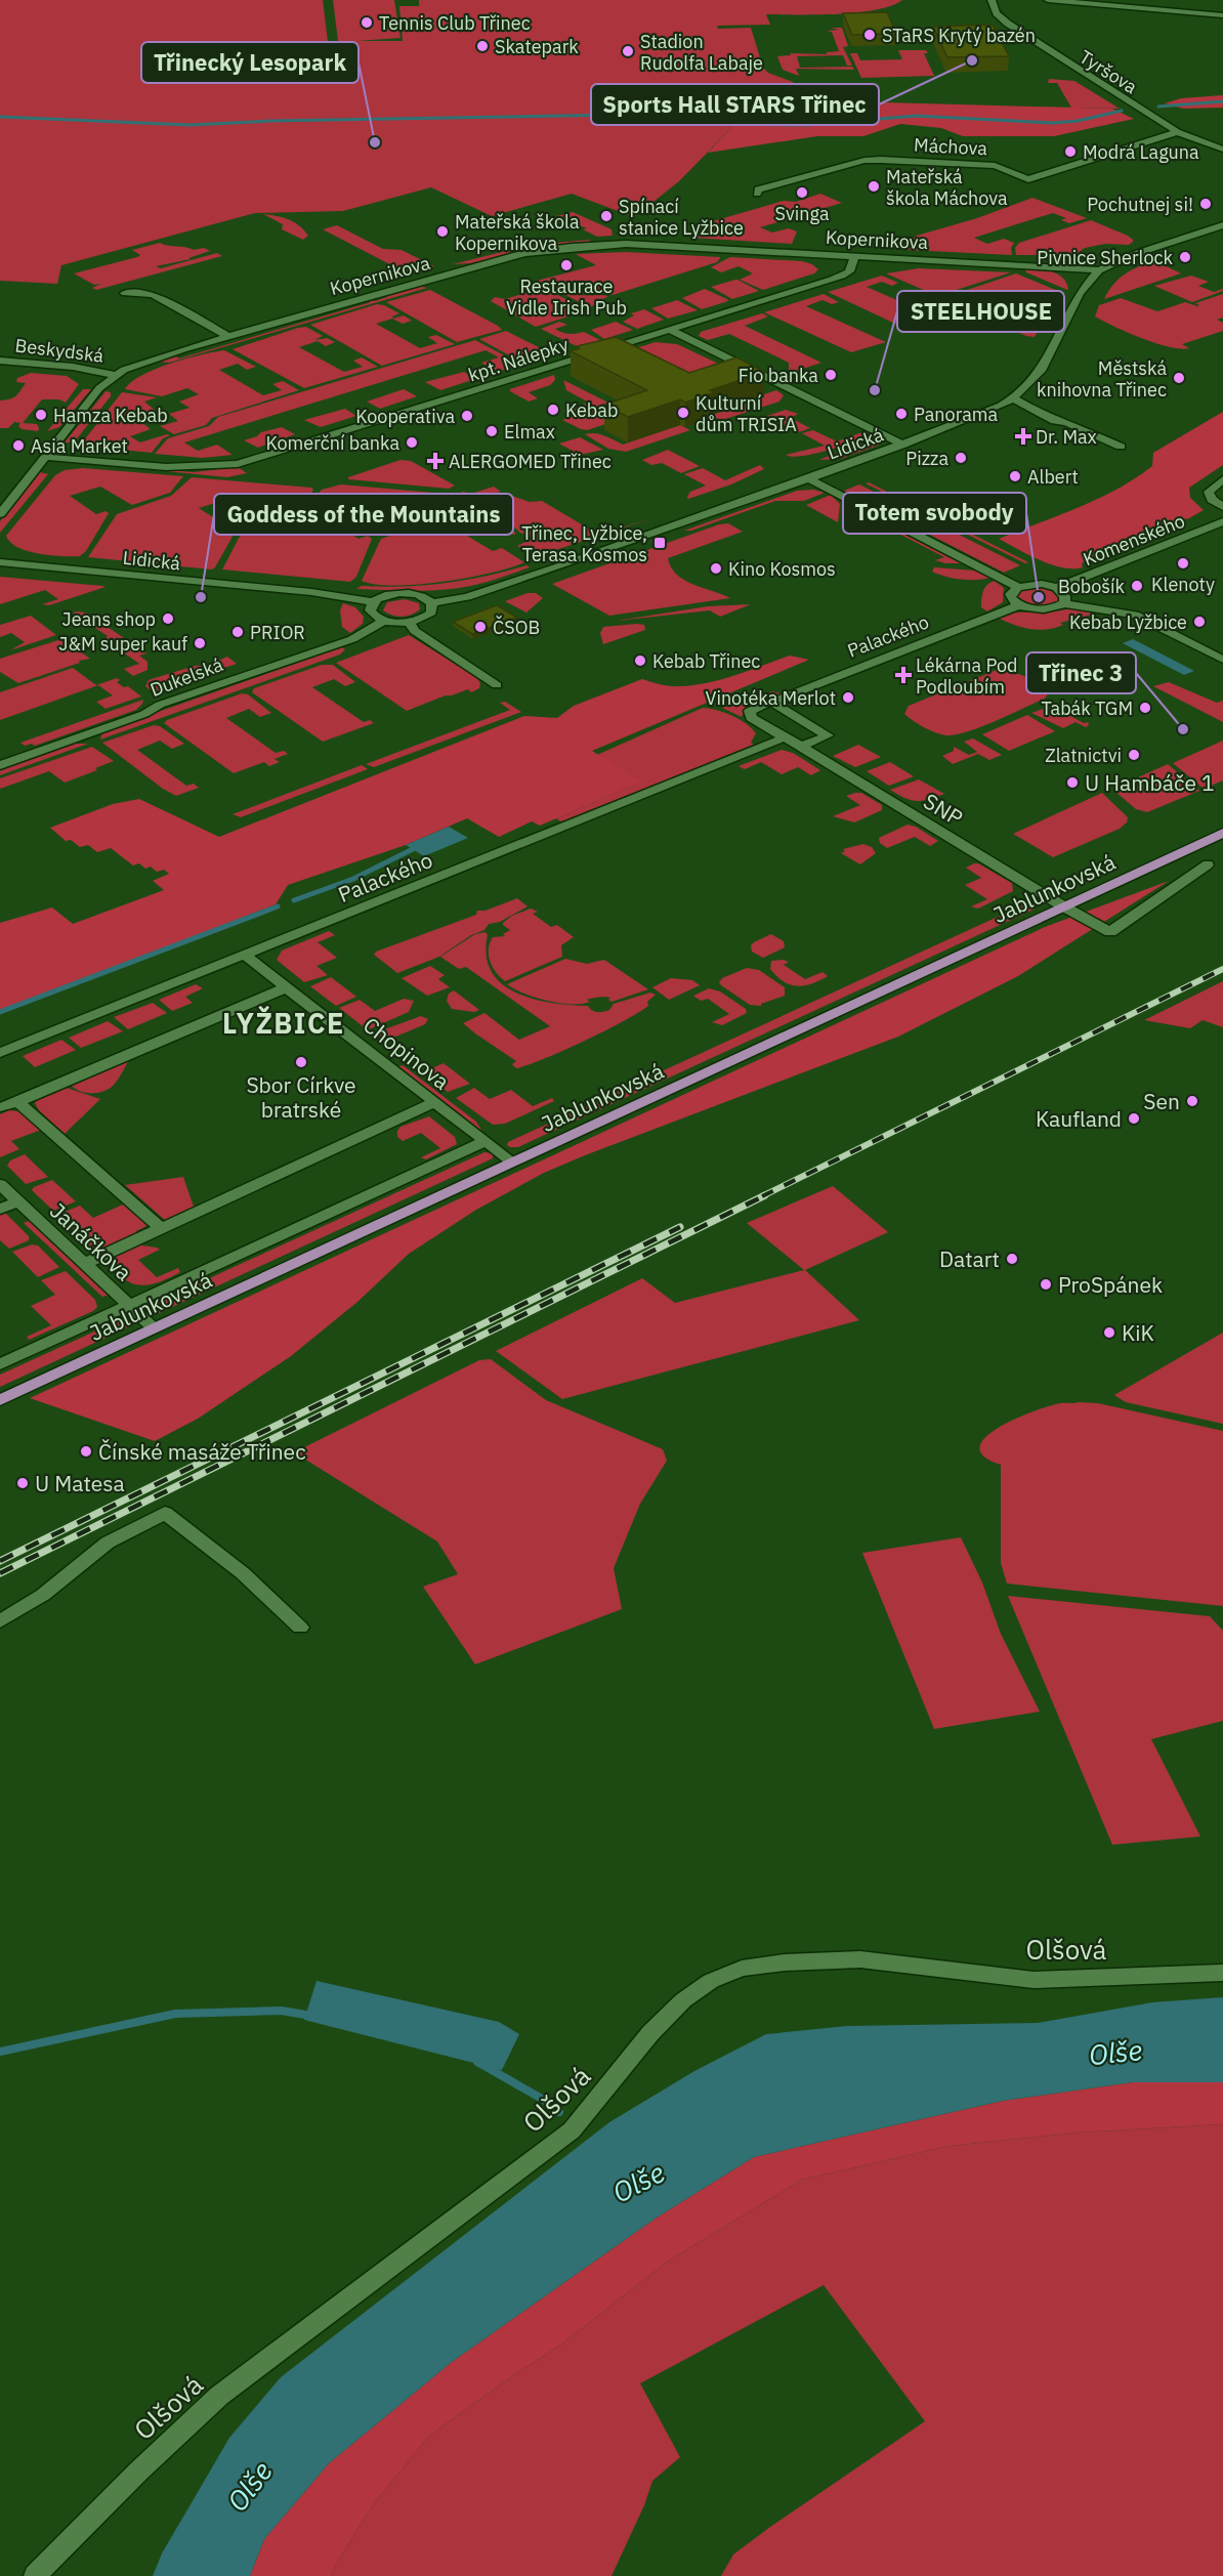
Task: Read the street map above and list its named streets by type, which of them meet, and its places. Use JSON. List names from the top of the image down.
{
  "streets": {
    "main road": ["Jablunkovská"],
    "street": [
      "Tyršova",
      "Máchova",
      "Kopernikova",
      "Beskydská",
      "kpt. Nálepky",
      "Lidická",
      "Komenského",
      "Palackého",
      "Dukelská",
      "SNP",
      "Chopinova",
      "Janáčkova",
      "Olšová"
    ]
  },
  "crossings": [
    ["Tyršova", "Máchova"],
    ["Kopernikova", "Beskydská"],
    ["Kopernikova", "kpt. Nálepky"],
    ["Kopernikova", "Lidická"],
    ["Palackého", "SNP"],
    ["Palackého", "Chopinova"],
    ["SNP", "Jablunkovská"],
    ["Jablunkovská", "Chopinova"],
    ["Jablunkovská", "Janáčkova"]
  ],
  "districts": ["LYŽBICE"],
  "water": ["Olše"],
  "places": {
    "other": [
      "Tennis Club Třinec",
      "STaRS Krytý bazén",
      "Skatepark",
      "Stadion Rudolfa Labaje",
      "Sports Hall STARS Třinec",
      "Třinecký Lesopark",
      "Modrá Laguna",
      "Mateřská škola Máchova",
      "Svinga",
      "Pochutnej si!",
      "Spínací stanice Lyžbice",
      "Mateřská škola Kopernikova",
      "Pivnice Sherlock",
      "Restaurace Vidle Irish Pub",
      "Fio banka",
      "Městská knihovna Třinec",
      "STEELHOUSE",
      "Kebab",
      "Kulturní dům TRISIA",
      "Panorama",
      "Hamza Kebab",
      "Kooperativa",
      "Elmax",
      "Komerční banka",
      "Asia Market",
      "Pizza",
      "Albert",
      "Klenoty",
      "Kino Kosmos",
      "Bobošík",
      "Goddess of the Mountains",
      "Totem svobody",
      "Jeans shop",
      "Kebab Lyžbice",
      "ČSOB",
      "PRIOR",
      "J&M super kauf",
      "Kebab Třinec",
      "Vinotéka Merlot",
      "Tabák TGM",
      "Třinec 3",
      "Zlatnictvi",
      "U Hambáče 1",
      "Sbor Církve bratrské",
      "Sen",
      "Kaufland",
      "Datart",
      "ProSpánek",
      "KiK",
      "Čínské masáže Třinec",
      "U Matesa"
    ],
    "health": ["Dr. Max", "ALERGOMED Třinec", "Lékárna Pod Podloubím"],
    "transit": ["Třinec, Lyžbice, Terasa Kosmos"]
  }
}
